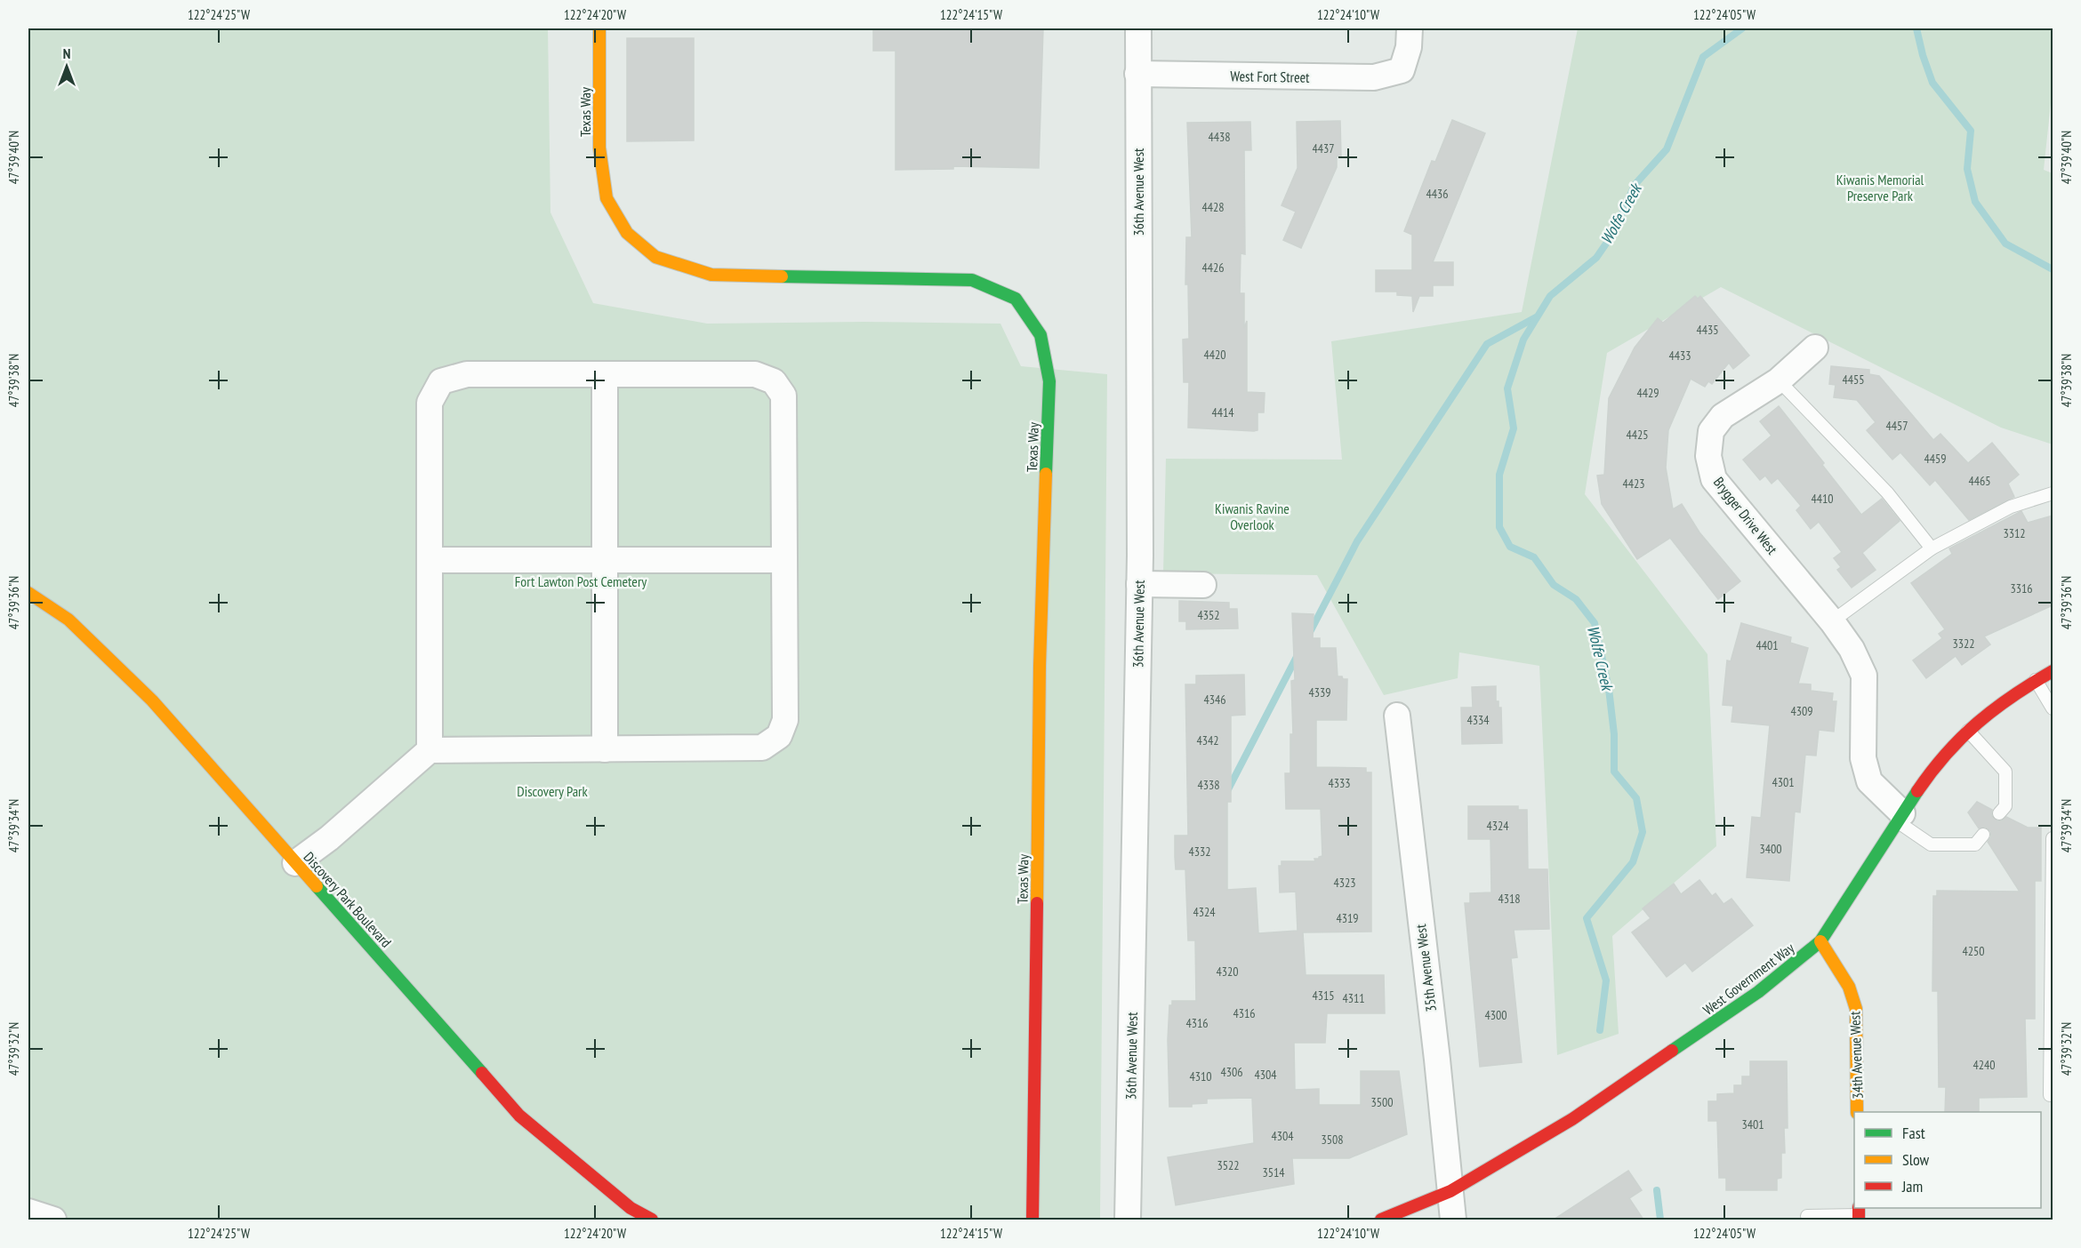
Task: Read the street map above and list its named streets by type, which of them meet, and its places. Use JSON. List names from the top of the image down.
{
  "streets": {
    "street": [
      "West Fort Street",
      "Texas Way",
      "36th Avenue West",
      "Brygger Drive West",
      "Discovery Park Boulevard",
      "35th Avenue West",
      "West Government Way",
      "34th Avenue West"
    ]
  },
  "crossings": [
    ["West Fort Street", "36th Avenue West"],
    ["Brygger Drive West", "West Government Way"],
    ["35th Avenue West", "West Government Way"],
    ["West Government Way", "34th Avenue West"]
  ],
  "water": ["Wolfe Creek"],
  "parks": [
    "Kiwanis Memorial Preserve Park",
    "Kiwanis Ravine Overlook",
    "Fort Lawton Post Cemetery",
    "Discovery Park"
  ],
  "house_numbers": [
    "4438",
    "4437",
    "4436",
    "4428",
    "4426",
    "4435",
    "4420",
    "4433",
    "4455",
    "4429",
    "4414",
    "4457",
    "4425",
    "4459",
    "4465",
    "4423",
    "4410",
    "3312",
    "3316",
    "4352",
    "3322",
    "4401",
    "4339",
    "4346",
    "4309",
    "4334",
    "4342",
    "4301",
    "4333",
    "4338",
    "4324",
    "3400",
    "4332",
    "4323",
    "4318",
    "4324",
    "4319",
    "4250",
    "4320",
    "4315",
    "4311",
    "4316",
    "4300",
    "4316",
    "4240",
    "4306",
    "4304",
    "4310",
    "3500",
    "3401",
    "4304",
    "3508",
    "3522",
    "3514"
  ],
  "legend": ["Fast", "Slow", "Jam"],
  "north": "top",
  "coordinates": [
    "122°24'25\"W",
    "122°24'20\"W",
    "122°24'15\"W",
    "122°24'10\"W",
    "122°24'05\"W",
    "47°39'40\"N",
    "47°39'38\"N",
    "47°39'36\"N",
    "47°39'34\"N",
    "47°39'32\"N"
  ]
}
